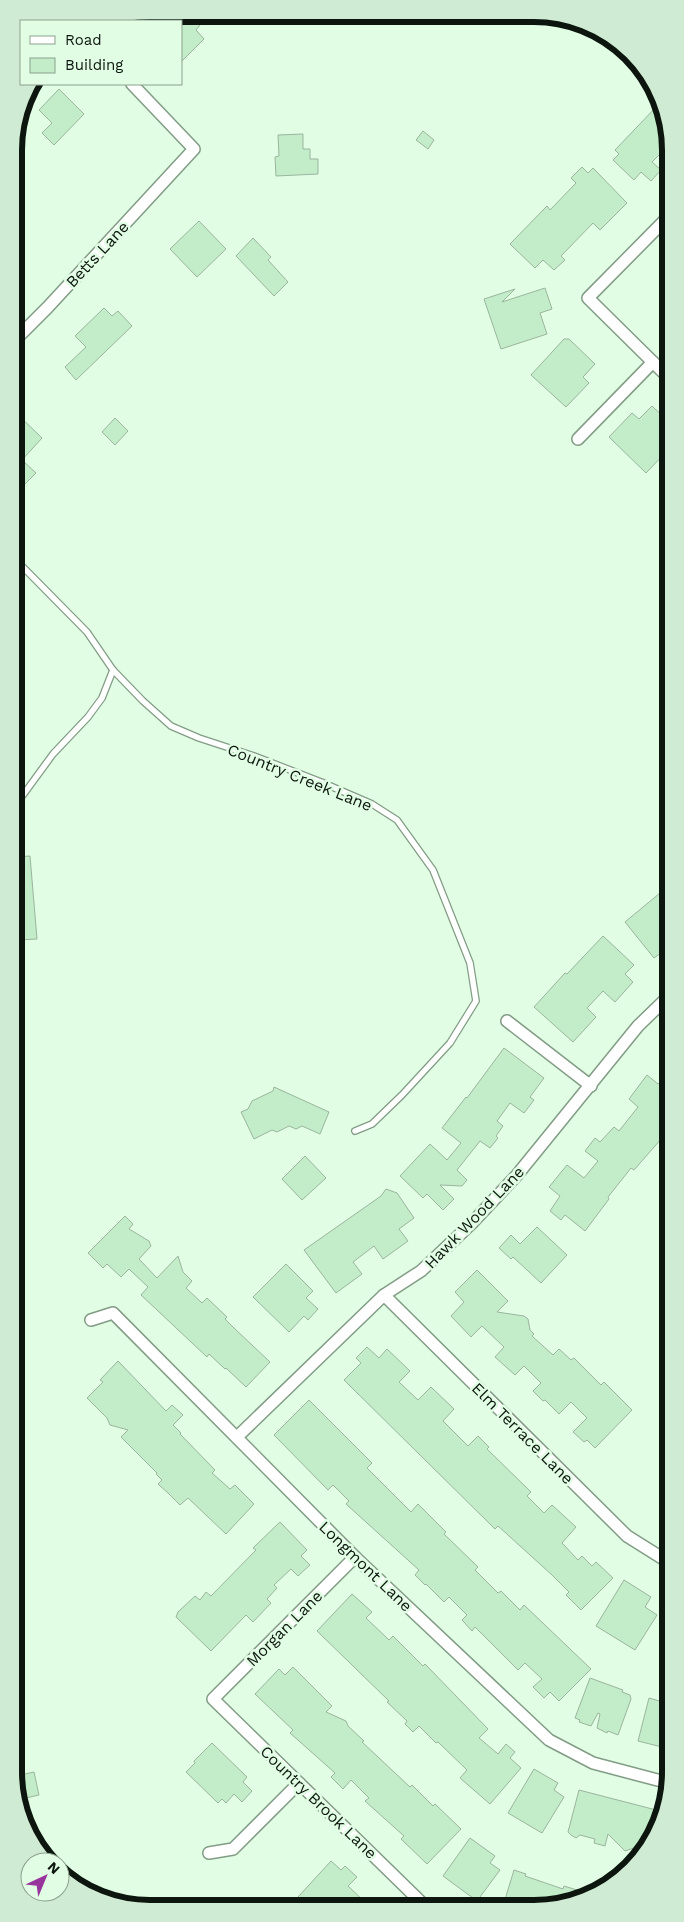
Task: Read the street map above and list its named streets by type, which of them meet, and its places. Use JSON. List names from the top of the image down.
{
  "streets": {
    "street": [
      "Betts Lane",
      "Hawk Wood Lane",
      "Elm Terrace Lane",
      "Longmont Lane",
      "Morgan Lane",
      "Country Brook Lane"
    ],
    "lane": ["Country Creek Lane"]
  },
  "crossings": [
    ["Hawk Wood Lane", "Elm Terrace Lane"],
    ["Hawk Wood Lane", "Longmont Lane"],
    ["Longmont Lane", "Morgan Lane"],
    ["Morgan Lane", "Country Brook Lane"]
  ],
  "legend": ["Road", "Building"],
  "north": "top right"
}
